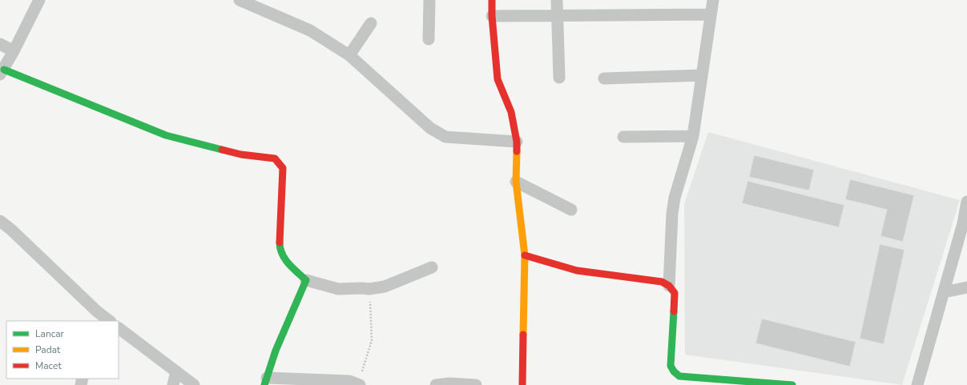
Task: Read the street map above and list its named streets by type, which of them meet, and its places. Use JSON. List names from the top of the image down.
{
  "legend": ["Lancar", "Padat", "Macet"]
}
